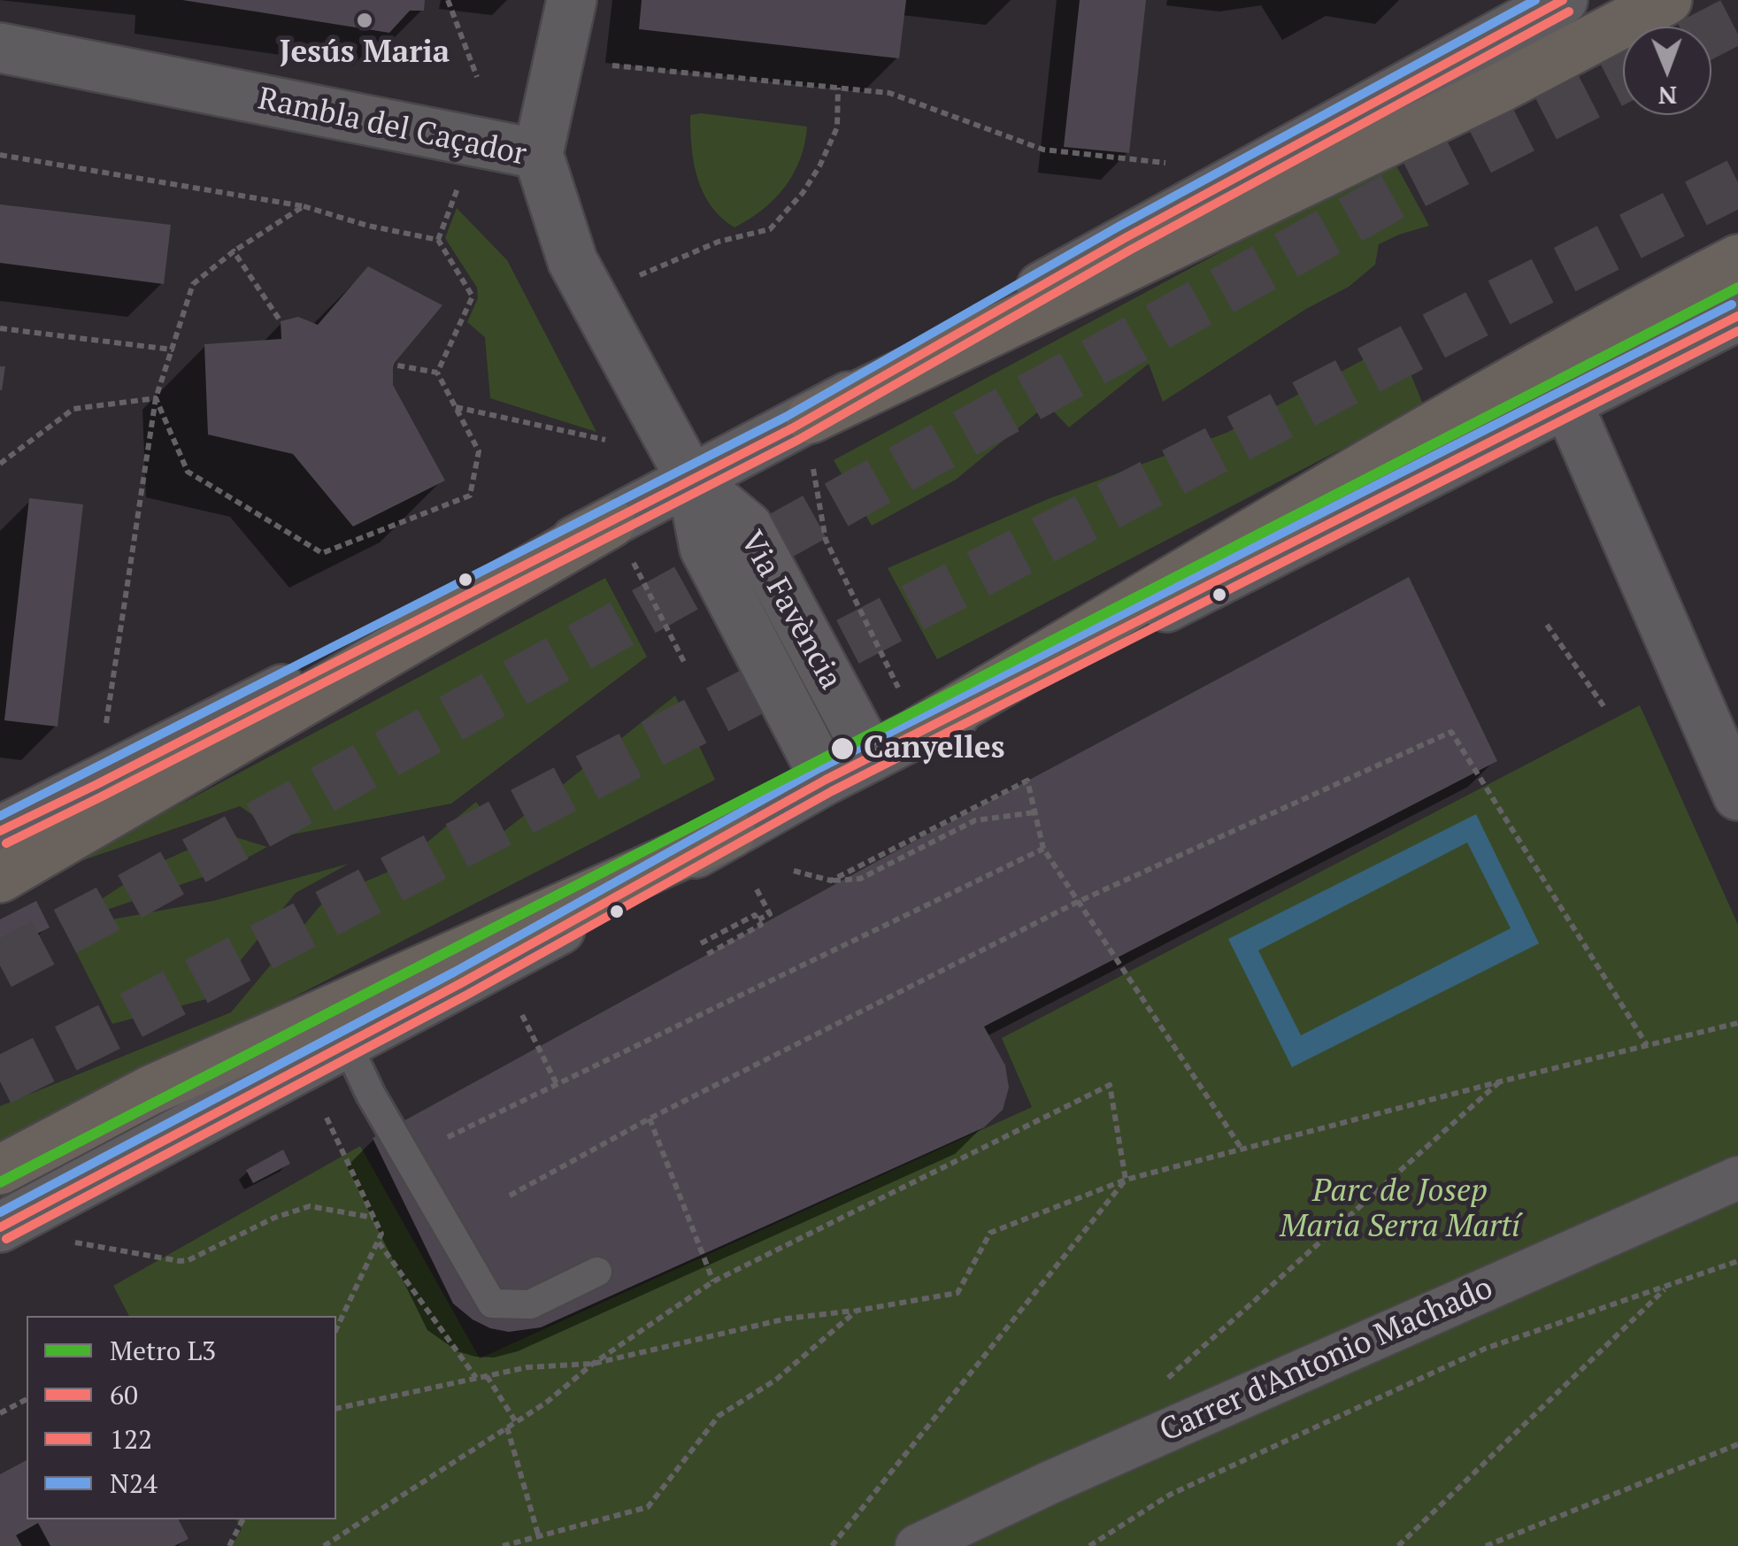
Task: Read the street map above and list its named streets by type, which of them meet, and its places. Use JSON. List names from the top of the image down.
{
  "streets": {
    "street": ["Rambla del Caçador", "Via Favència", "Carrer d'Antonio Machado"]
  },
  "crossings": [
    ["Rambla del Caçador", "Via Favència"]
  ],
  "parks": ["Parc de Josep Maria Serra Martí"],
  "places": ["Jesús Maria", "Canyelles"],
  "lines": [
    "transit line 60",
    "transit line N24",
    "transit line 122",
    "metro line L3"
  ],
  "legend": [
    "Metro L3",
    "60",
    "122",
    "N24"
  ],
  "north": "bottom"
}
